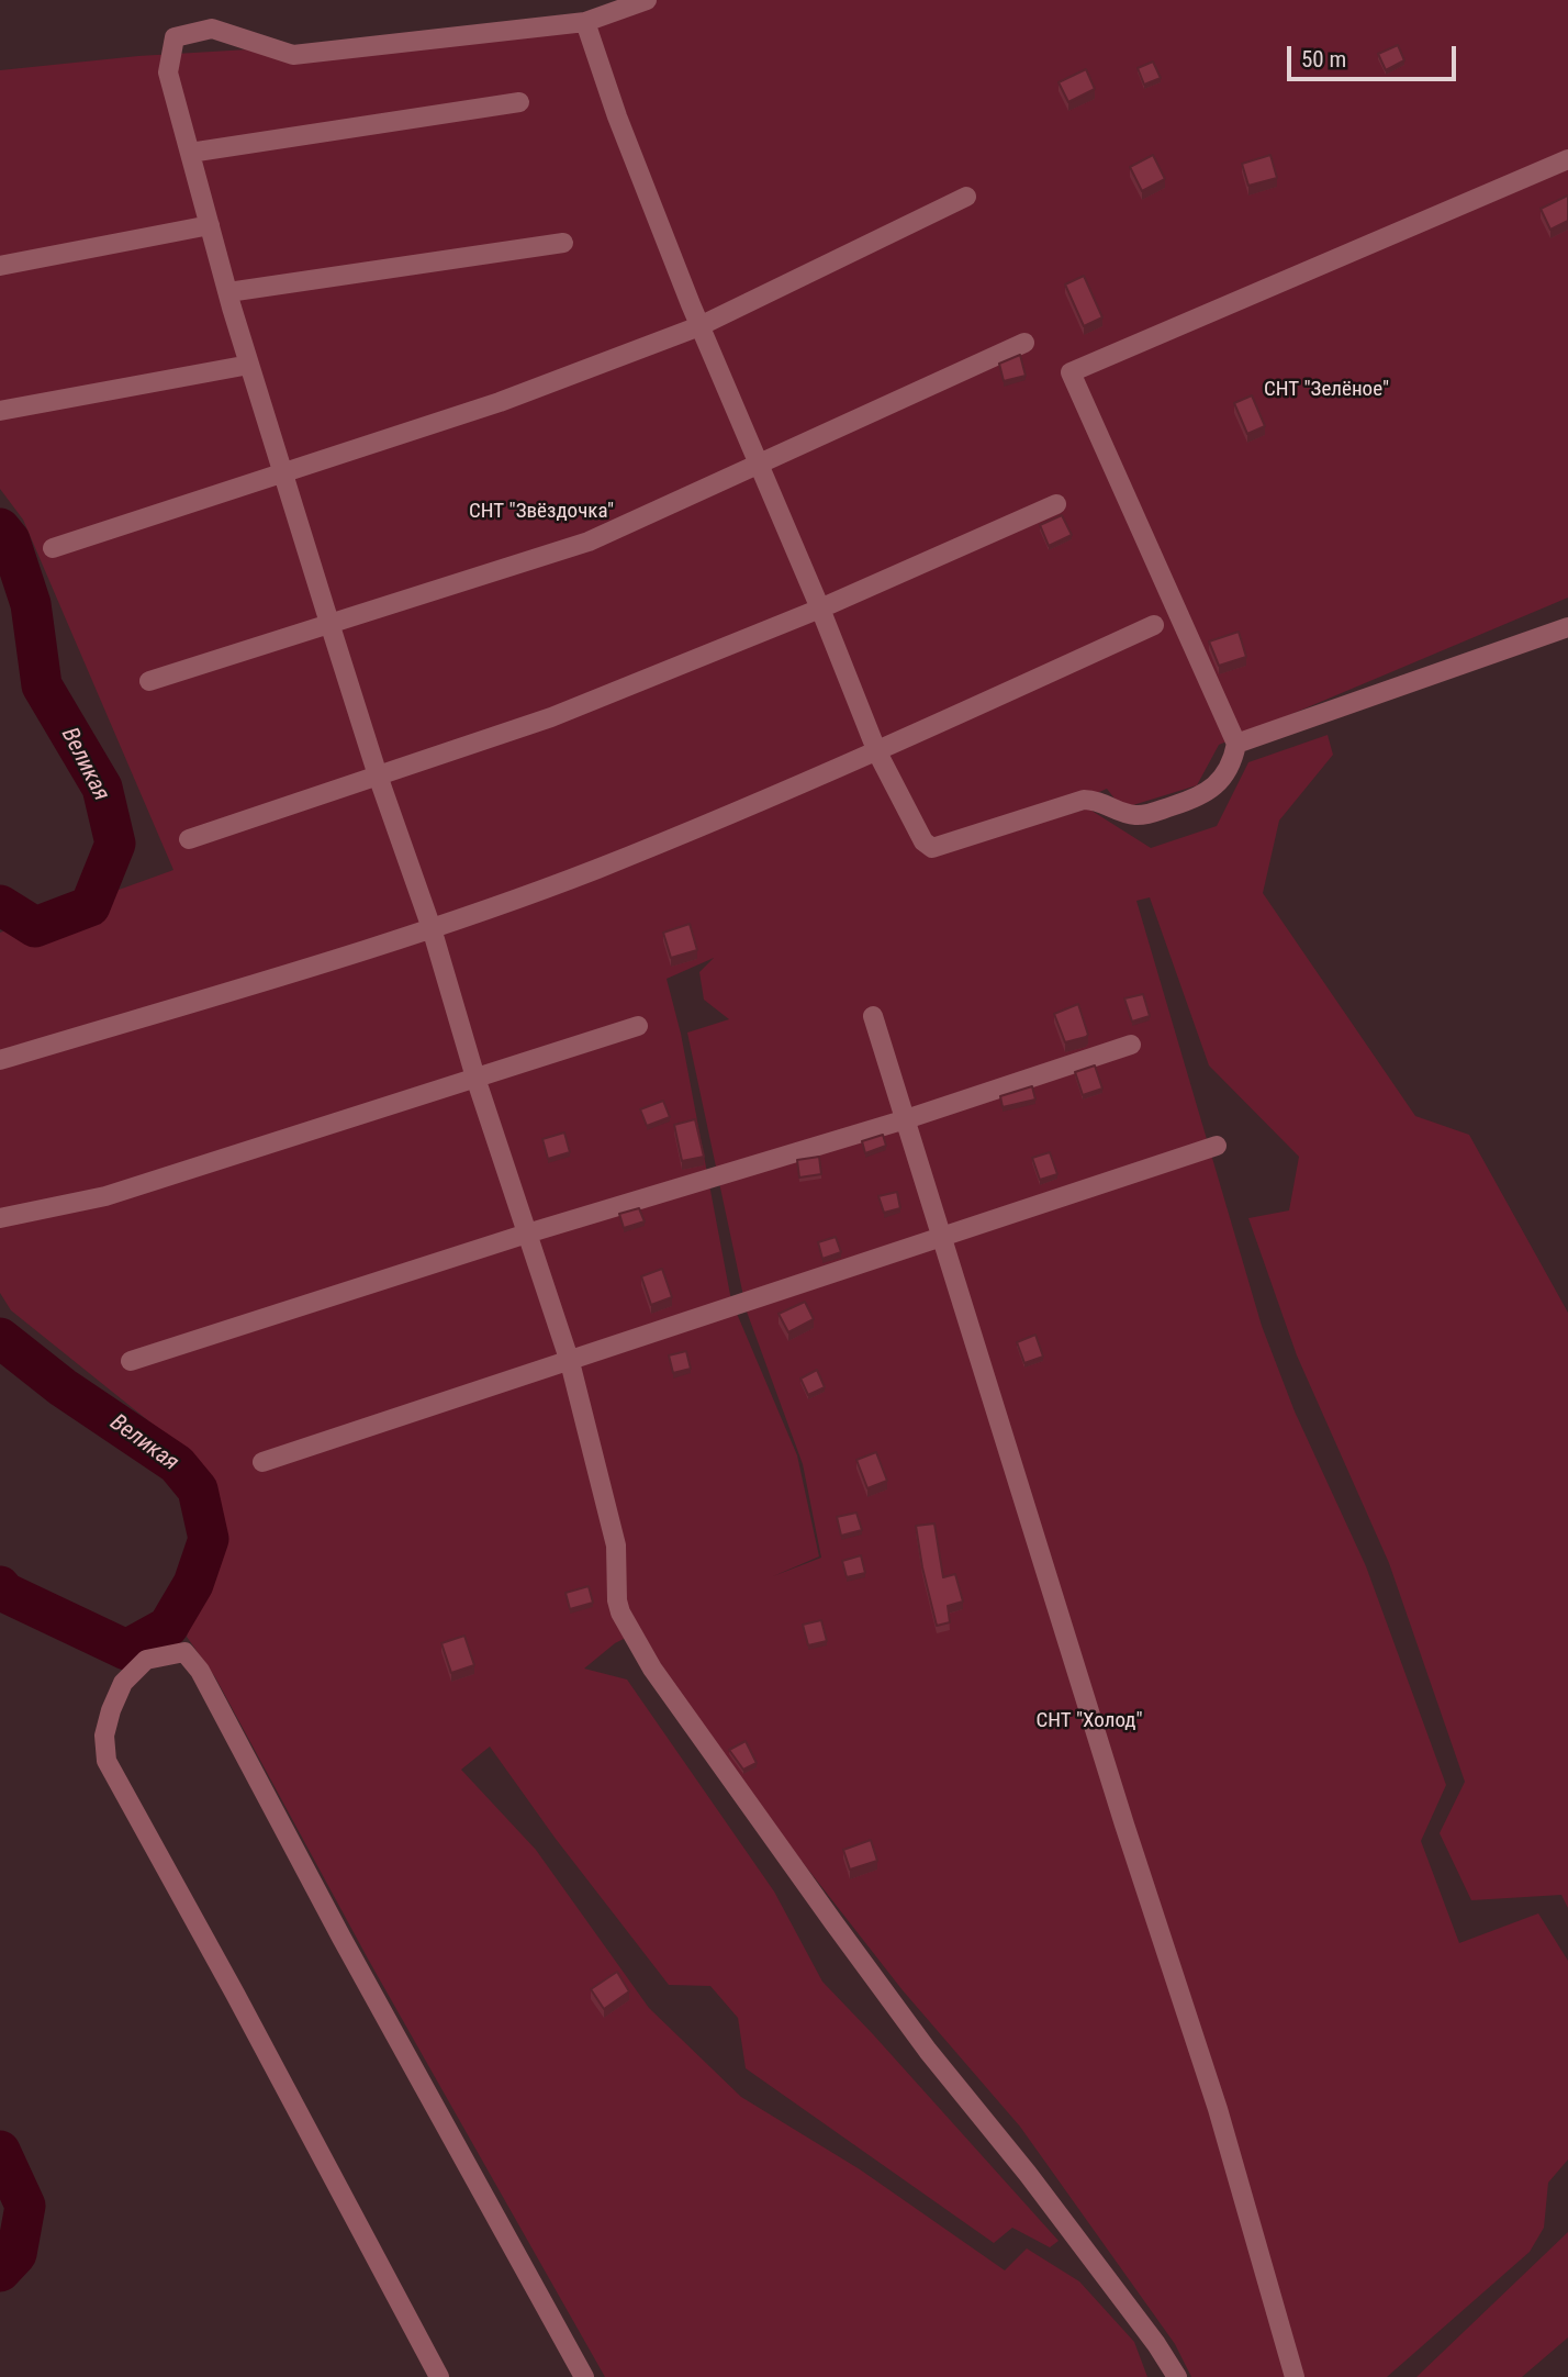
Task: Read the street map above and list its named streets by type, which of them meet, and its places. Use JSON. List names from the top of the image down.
{
  "water": ["Великая"],
  "parks": ["СНТ \"Зелёное\"", "СНТ \"Звёздочка\"", "СНТ \"Холод\""],
  "scale_bar": "50 m"
}
